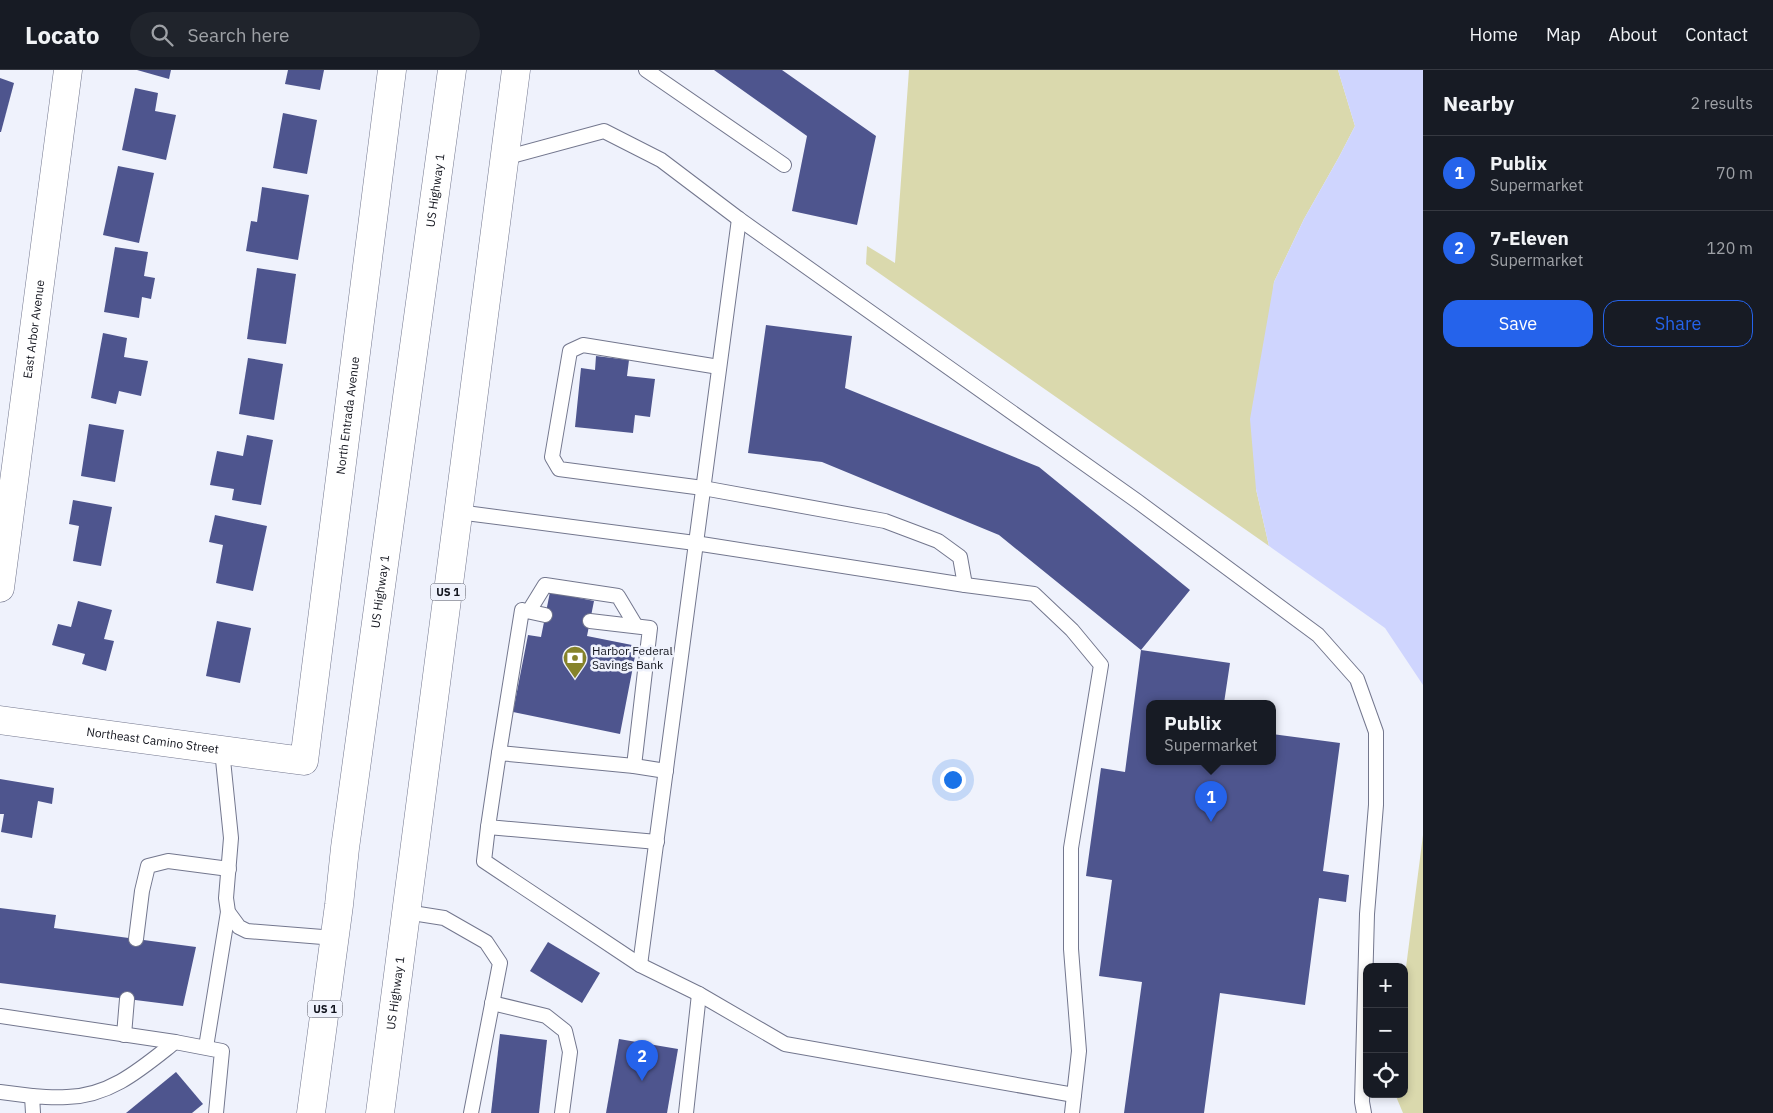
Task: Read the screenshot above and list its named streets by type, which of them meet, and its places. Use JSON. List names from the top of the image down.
{
  "streets": {
    "main road": [
      "US Highway 1",
      "East Arbor Avenue",
      "North Entrada Avenue",
      "US 1",
      "Northeast Camino Street"
    ]
  },
  "crossings": [
    ["North Entrada Avenue", "Northeast Camino Street"]
  ],
  "places": {
    "bank": ["Harbor Federal Savings Bank"]
  },
  "page": {
    "header": "Locato",
    "search": "Search here",
    "nav": [
      "Home",
      "Map",
      "About",
      "Contact"
    ],
    "heading": ["Nearby", "2 results"],
    "list": [
      {
        "mark": "1",
        "name": "Publix",
        "note": "Supermarket",
        "value": "70 m"
      },
      {
        "mark": "2",
        "name": "7-Eleven",
        "note": "Supermarket",
        "value": "120 m"
      }
    ],
    "buttons": ["Save", "Share"],
    "popup": ["Publix", "Supermarket"],
    "pins": ["1", "2"],
    "map_buttons": ["+", "−"]
  }
}
